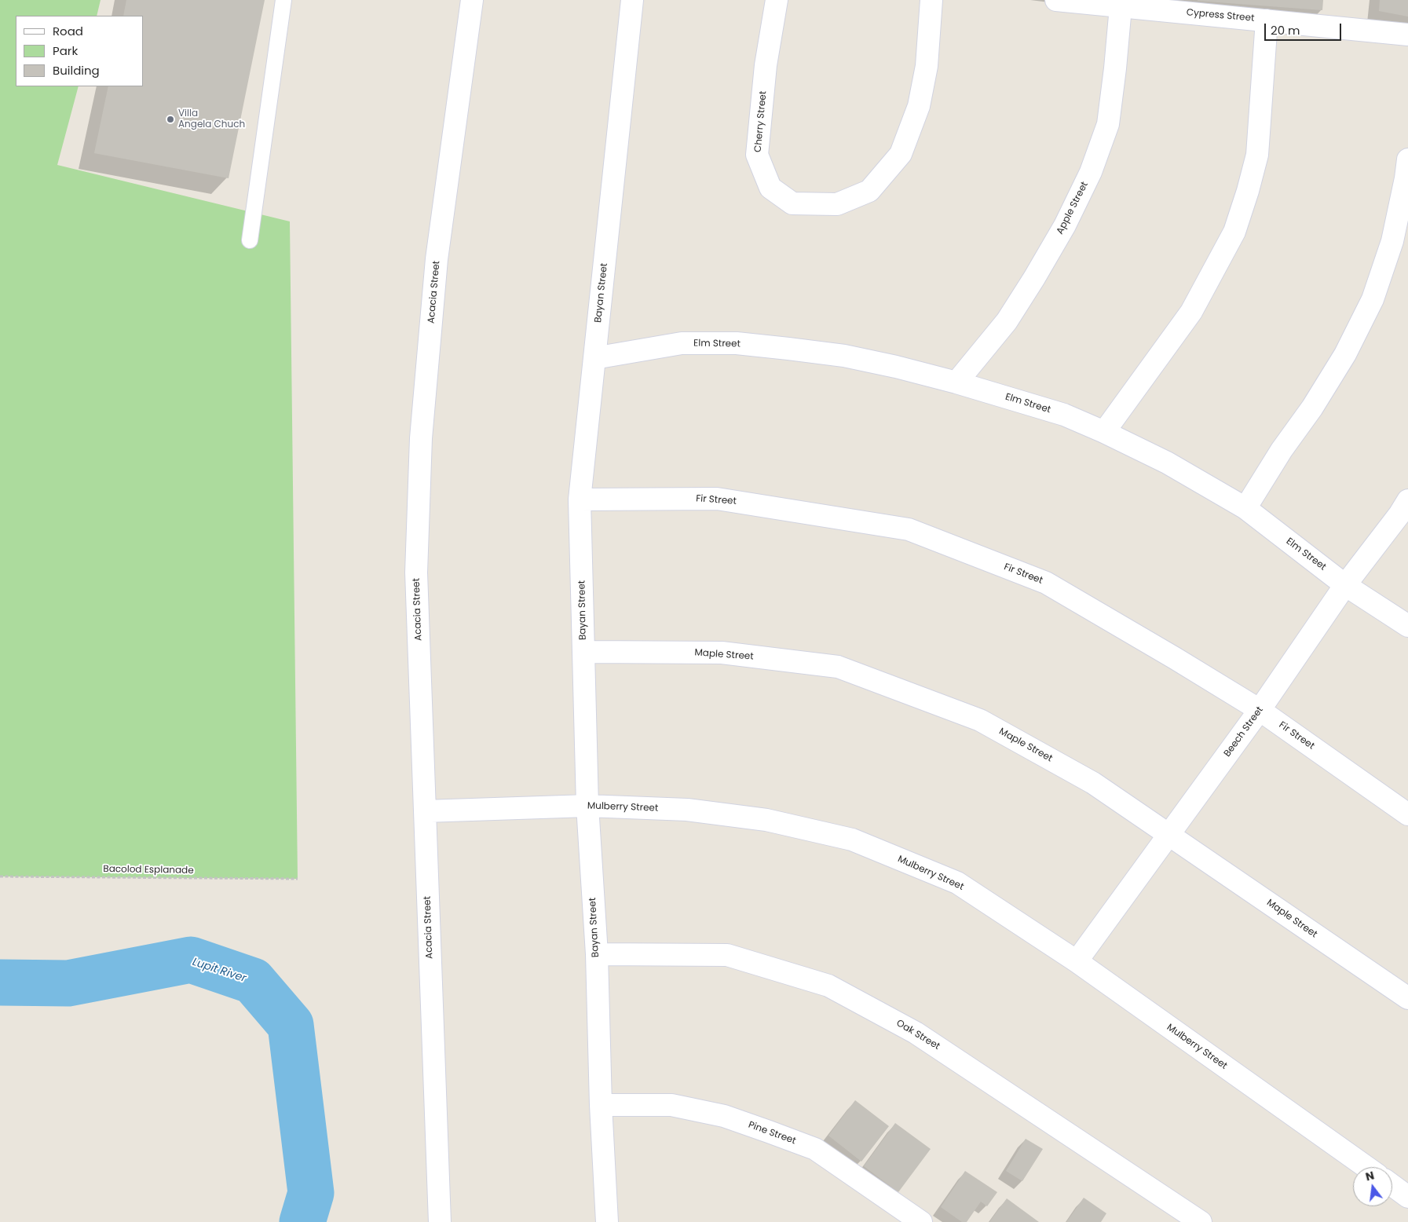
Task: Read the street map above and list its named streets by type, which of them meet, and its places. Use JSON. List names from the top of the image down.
{
  "streets": {
    "street": [
      "Cypress Street",
      "Cherry Street",
      "Apple Street",
      "Acacia Street",
      "Bayan Street",
      "Elm Street",
      "Fir Street",
      "Maple Street",
      "Beech Street",
      "Mulberry Street",
      "Oak Street",
      "Pine Street"
    ],
    "path": ["Bacolod Esplanade"]
  },
  "crossings": [
    ["Cypress Street", "Apple Street"],
    ["Apple Street", "Elm Street"],
    ["Acacia Street", "Mulberry Street"],
    ["Bayan Street", "Elm Street"],
    ["Bayan Street", "Fir Street"],
    ["Bayan Street", "Maple Street"],
    ["Bayan Street", "Mulberry Street"],
    ["Bayan Street", "Oak Street"],
    ["Bayan Street", "Pine Street"],
    ["Elm Street", "Beech Street"],
    ["Fir Street", "Beech Street"],
    ["Maple Street", "Beech Street"],
    ["Beech Street", "Mulberry Street"]
  ],
  "water": ["Lupit River"],
  "places": ["Villa Angela Chuch"],
  "legend": ["Road", "Park", "Building"],
  "scale_bar": "20 m",
  "north": "top"
}
